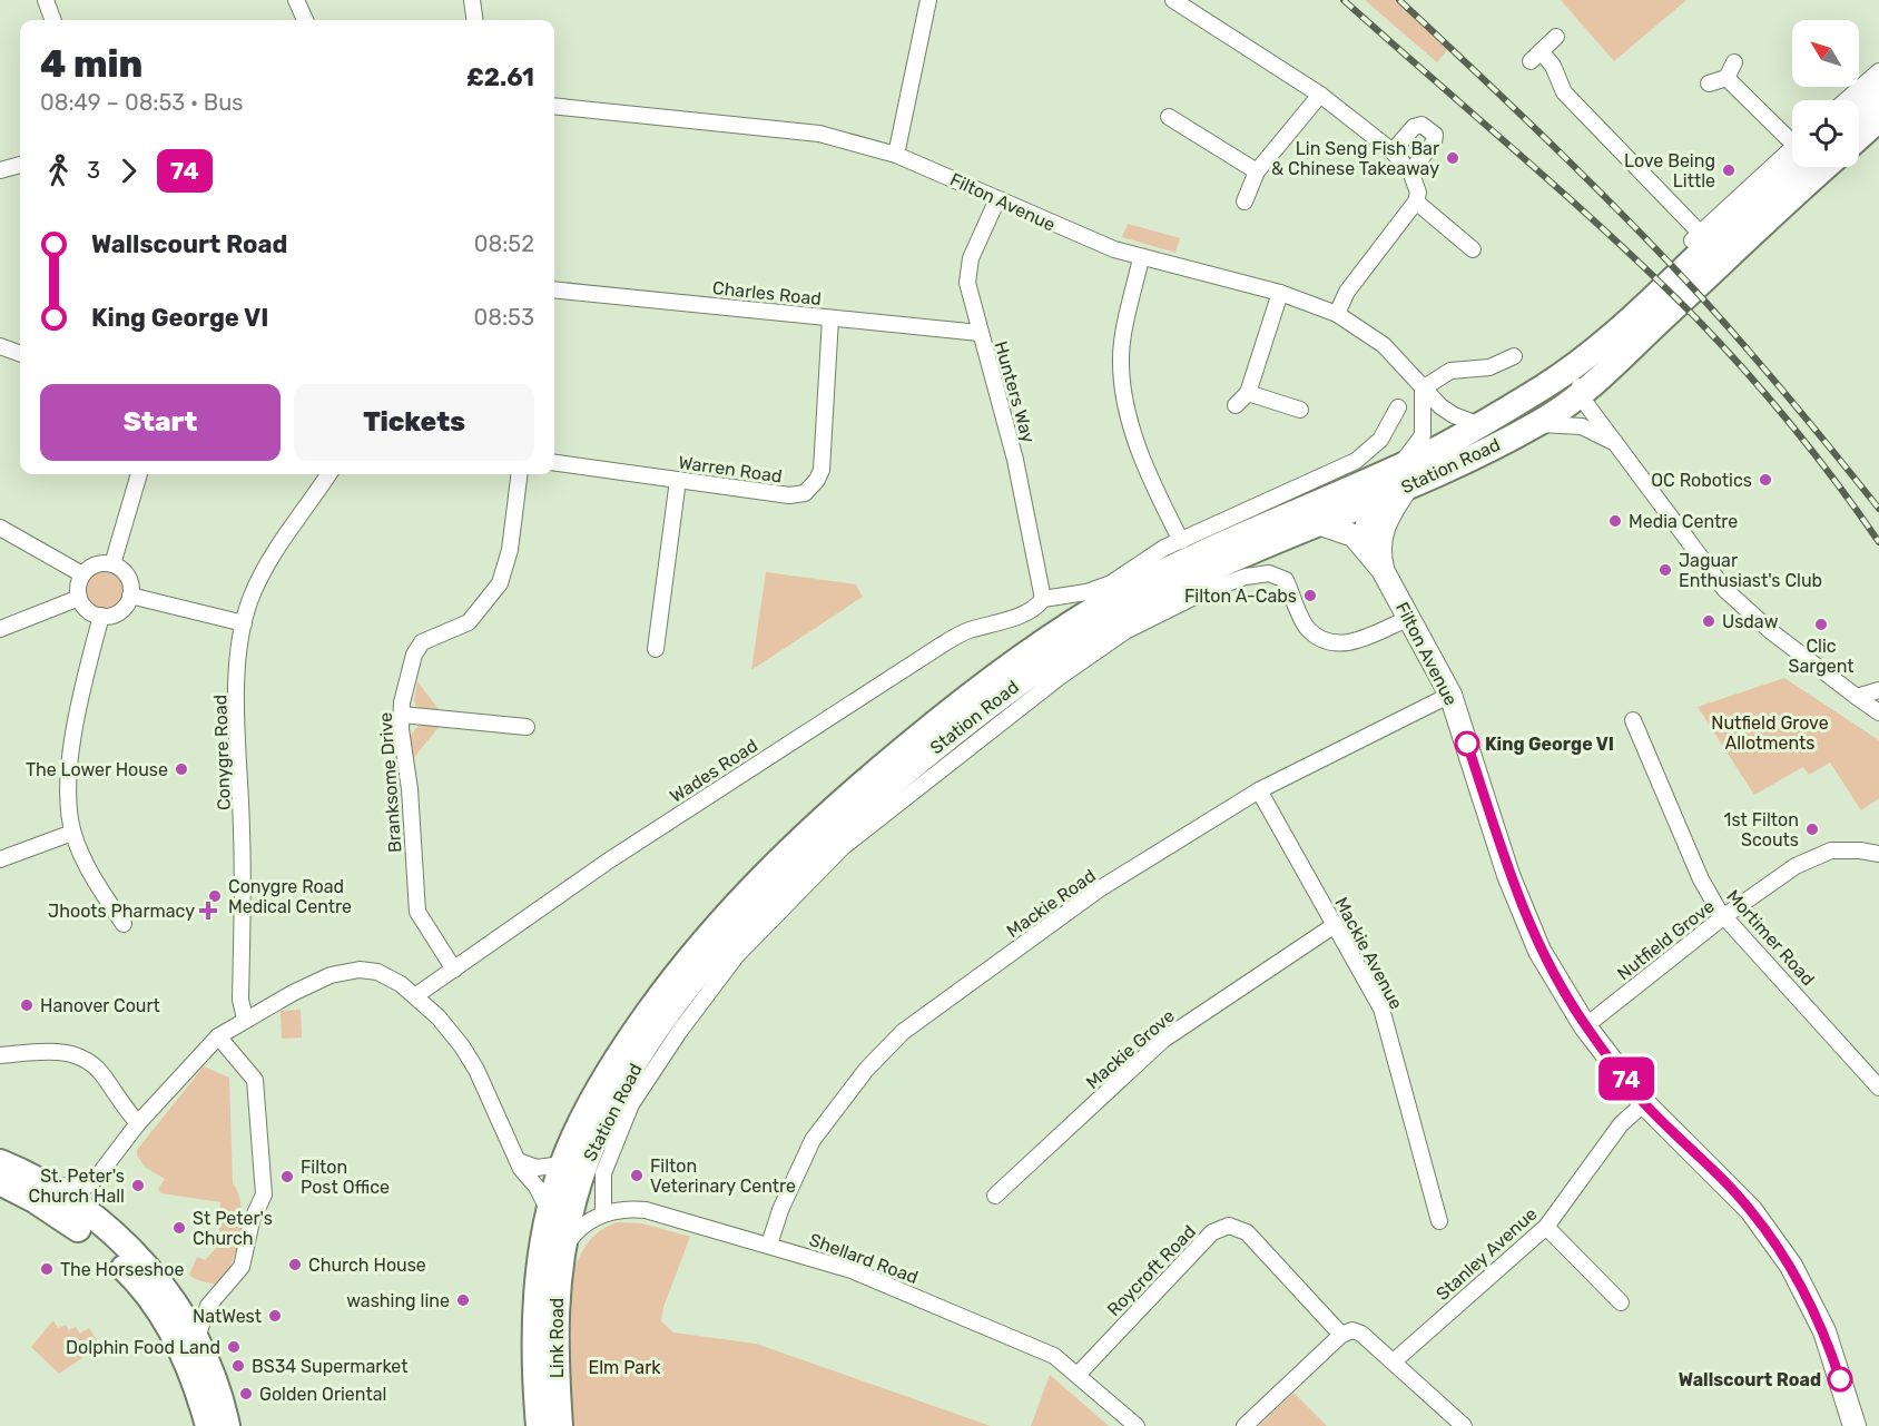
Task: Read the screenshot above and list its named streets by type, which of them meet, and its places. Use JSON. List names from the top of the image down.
{
  "streets": {
    "main road": ["Station Road", "Link Road"],
    "street": [
      "Filton Avenue",
      "Charles Road",
      "Hunters Way",
      "Warren Road",
      "Conygre Road",
      "Wades Road",
      "Branksome Drive",
      "Mackie Road",
      "Mortimer Road",
      "Nutfield Grove",
      "Mackie Avenue",
      "Mackie Grove",
      "Stanley Avenue",
      "Shellard Road",
      "Roycroft Road"
    ]
  },
  "crossings": [
    ["Filton Avenue", "Hunters Way"],
    ["Filton Avenue", "Station Road"],
    ["Filton Avenue", "Mackie Road"],
    ["Filton Avenue", "Nutfield Grove"],
    ["Filton Avenue", "Stanley Avenue"],
    ["Charles Road", "Hunters Way"],
    ["Charles Road", "Warren Road"],
    ["Hunters Way", "Wades Road"],
    ["Station Road", "Shellard Road"],
    ["Station Road", "Link Road"],
    ["Wades Road", "Branksome Drive"],
    ["Mackie Road", "Mackie Avenue"],
    ["Mackie Road", "Shellard Road"],
    ["Mortimer Road", "Nutfield Grove"],
    ["Mackie Avenue", "Mackie Grove"],
    ["Shellard Road", "Roycroft Road"],
    ["Shellard Road", "Link Road"]
  ],
  "parks": ["Nutfield Grove Allotments", "Elm Park"],
  "places": {
    "other": [
      "Lin Seng Fish Bar & Chinese Takeaway",
      "Love Being Little",
      "OC Robotics",
      "Media Centre",
      "Jaguar Enthusiast's Club",
      "Filton A-Cabs",
      "Usdaw",
      "Clic Sargent",
      "King George VI",
      "The Lower House",
      "1st Filton Scouts",
      "Conygre Road Medical Centre",
      "Hanover Court",
      "Filton Veterinary Centre",
      "Filton Post Office",
      "St. Peter's Church Hall",
      "St Peter's Church",
      "Church House",
      "The Horseshoe",
      "washing line",
      "NatWest",
      "Dolphin Food Land",
      "BS34 Supermarket",
      "Wallscourt Road",
      "Golden Oriental"
    ],
    "health": ["Jhoots Pharmacy"]
  },
  "lines": ["bus line 74"],
  "north": "top left",
  "page": {
    "on_map": "74",
    "heading": ["4 min", "08:49 – 08:53 · Bus", "£2.61"],
    "legs": ["3", "74"],
    "list": [
      {
        "name": "Wallscourt Road",
        "value": "08:52"
      },
      {
        "name": "King George VI",
        "value": "08:53"
      }
    ],
    "buttons": ["Start", "Tickets"]
  }
}
